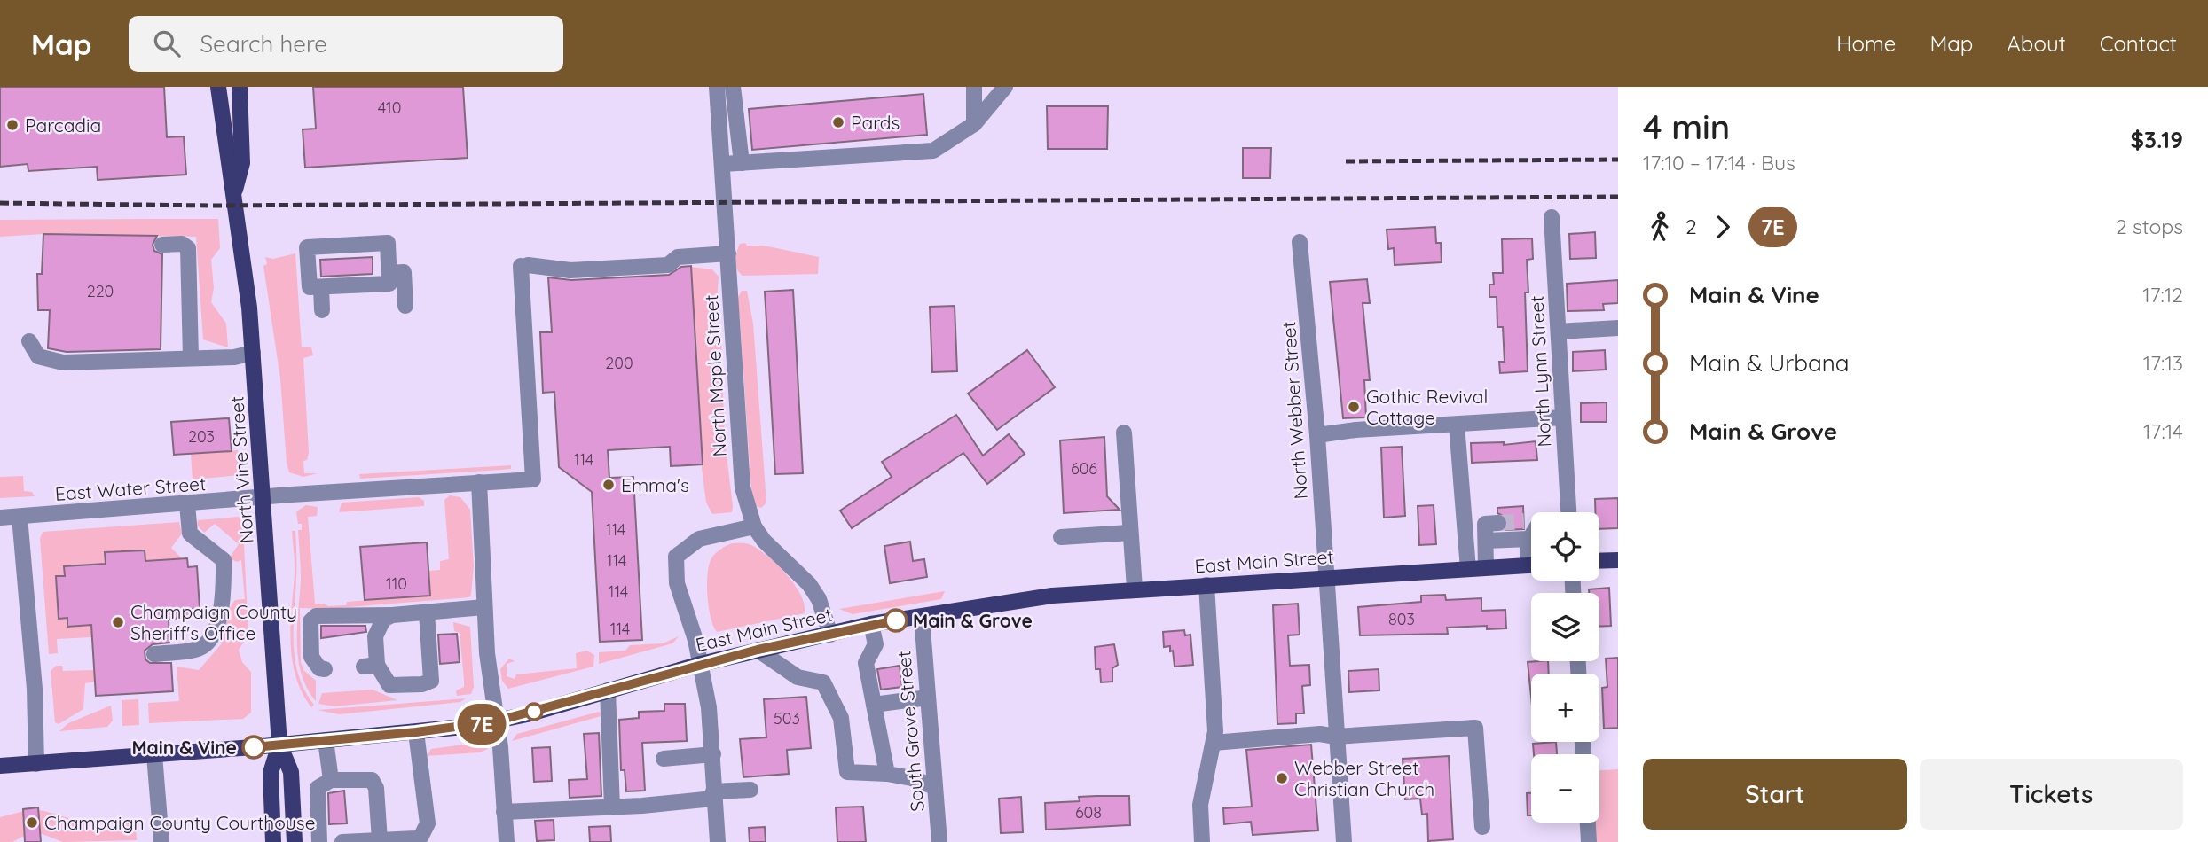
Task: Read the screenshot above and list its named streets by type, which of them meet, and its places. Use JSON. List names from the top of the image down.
{
  "streets": {
    "main road": ["North Vine Street", "East Main Street"],
    "street": [
      "North Lynn Street",
      "North Maple Street",
      "North Webber Street",
      "East Water Street",
      "South Grove Street"
    ]
  },
  "crossings": [
    ["North Maple Street", "East Water Street"],
    ["North Maple Street", "East Main Street"],
    ["North Webber Street", "East Main Street"],
    ["North Vine Street", "East Water Street"],
    ["North Vine Street", "East Main Street"],
    ["East Main Street", "South Grove Street"]
  ],
  "places": [
    "Pards",
    "Parcadia",
    "Gothic Revival Cottage",
    "Emma's",
    "Main & Grove",
    "Champaign County Sheriff's Office",
    "Main & Vine",
    "Webber Street Christian Church",
    "Champaign County Courthouse"
  ],
  "lines": ["bus line 7E"],
  "house_numbers": [
    "410",
    "220",
    "200",
    "203",
    "114",
    "606",
    "114",
    "114",
    "110",
    "114",
    "803",
    "114",
    "503",
    "608"
  ],
  "page": {
    "header": "Map",
    "search": "Search here",
    "nav": [
      "Home",
      "Map",
      "About",
      "Contact"
    ],
    "on_map": "7E",
    "heading": ["4 min", "17:10 – 17:14 · Bus", "$3.19"],
    "legs": ["2", "7E", "2 stops"],
    "list": [
      {
        "name": "Main & Vine",
        "value": "17:12"
      },
      {
        "name": "Main & Urbana",
        "value": "17:13"
      },
      {
        "name": "Main & Grove",
        "value": "17:14"
      }
    ],
    "map_buttons": ["+", "−"],
    "buttons": ["Start", "Tickets"]
  }
}
